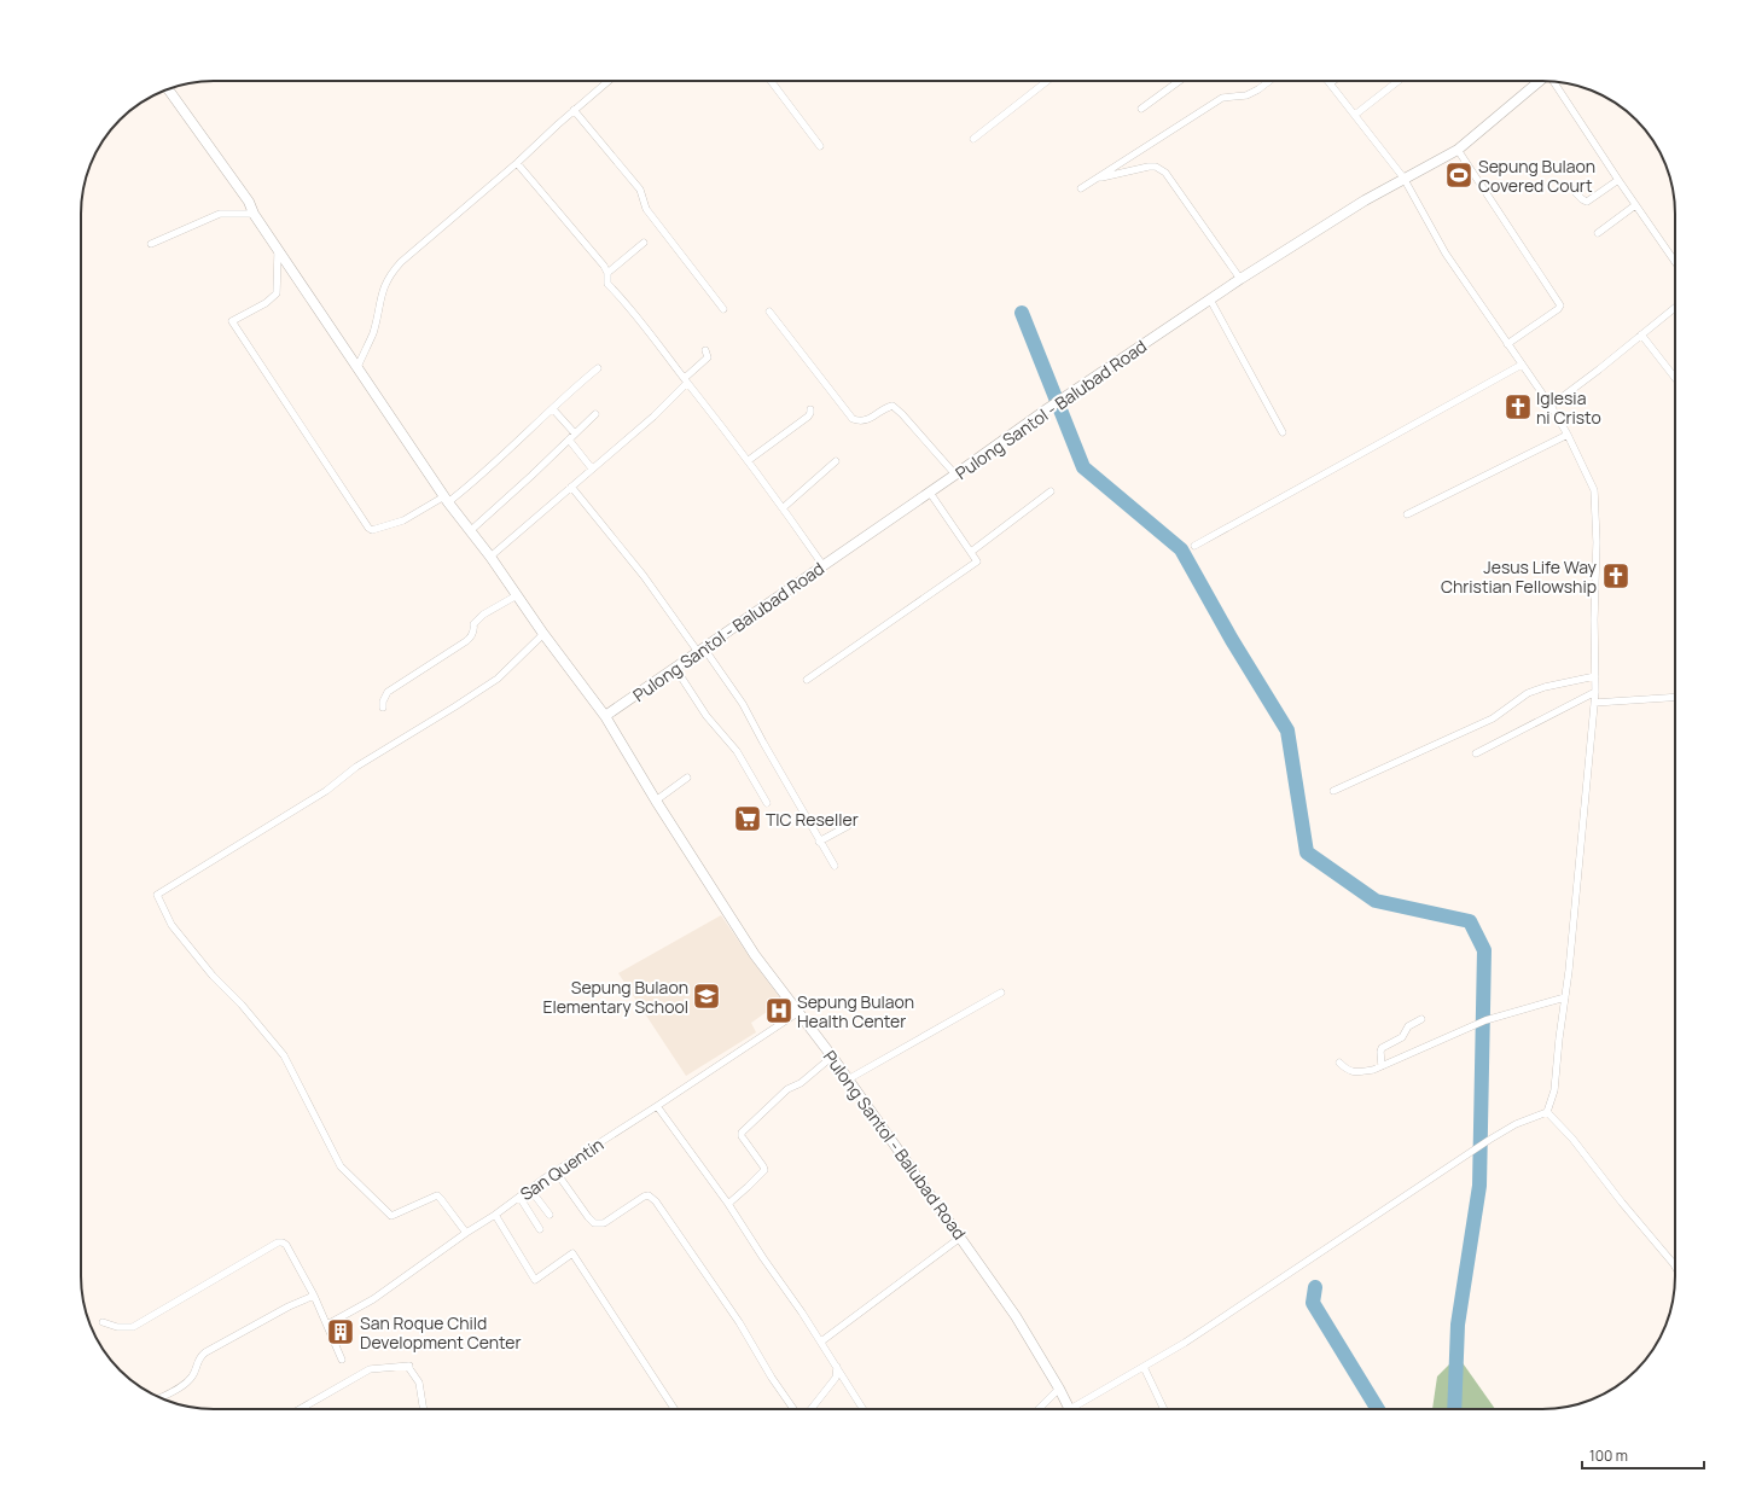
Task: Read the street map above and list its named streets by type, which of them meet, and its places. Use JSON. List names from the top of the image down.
{
  "streets": {
    "street": ["Pulong Santol - Balubad Road", "San Quentin"]
  },
  "crossings": [
    ["Pulong Santol - Balubad Road", "San Quentin"]
  ],
  "places": {
    "sports": ["Sepung Bulaon Covered Court"],
    "church": ["Iglesia ni Cristo", "Jesus Life Way Christian Fellowship"],
    "supermarket": ["TIC Reseller"],
    "school or university": ["Sepung Bulaon Elementary School"],
    "hospital": ["Sepung Bulaon Health Center"],
    "building": ["San Roque Child Development Center"]
  },
  "scale_bar": "100 m"
}
